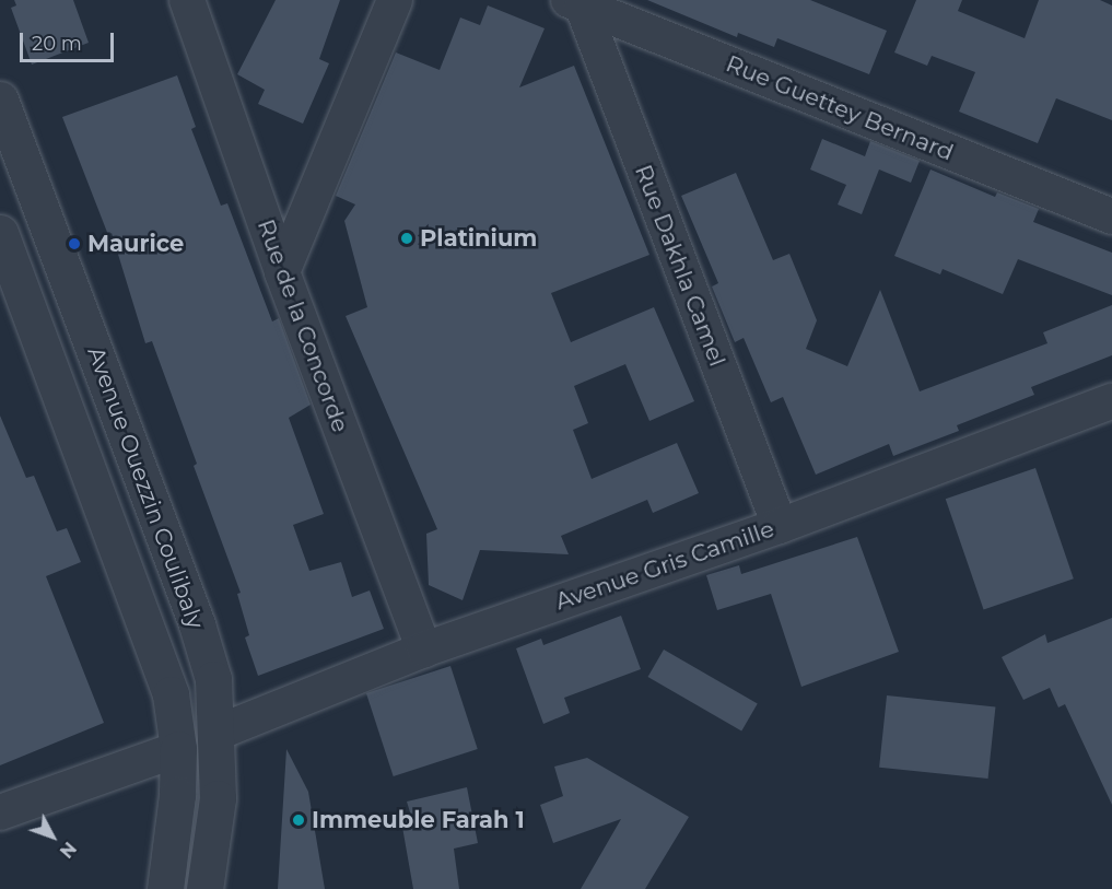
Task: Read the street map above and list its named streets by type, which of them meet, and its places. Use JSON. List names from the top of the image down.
{
  "streets": {
    "street": [
      "Rue Guettey Bernard",
      "Rue Dakhla Camel",
      "Rue de la Concorde",
      "Avenue Ouezzin Coulibaly",
      "Avenue Gris Camille"
    ]
  },
  "crossings": [
    ["Rue Guettey Bernard", "Rue Dakhla Camel"],
    ["Rue Dakhla Camel", "Avenue Gris Camille"],
    ["Rue de la Concorde", "Avenue Gris Camille"],
    ["Avenue Ouezzin Coulibaly", "Avenue Gris Camille"]
  ],
  "places": ["Platinium", "Maurice", "Immeuble Farah 1"],
  "scale_bar": "20 m",
  "north": "bottom right"
}
